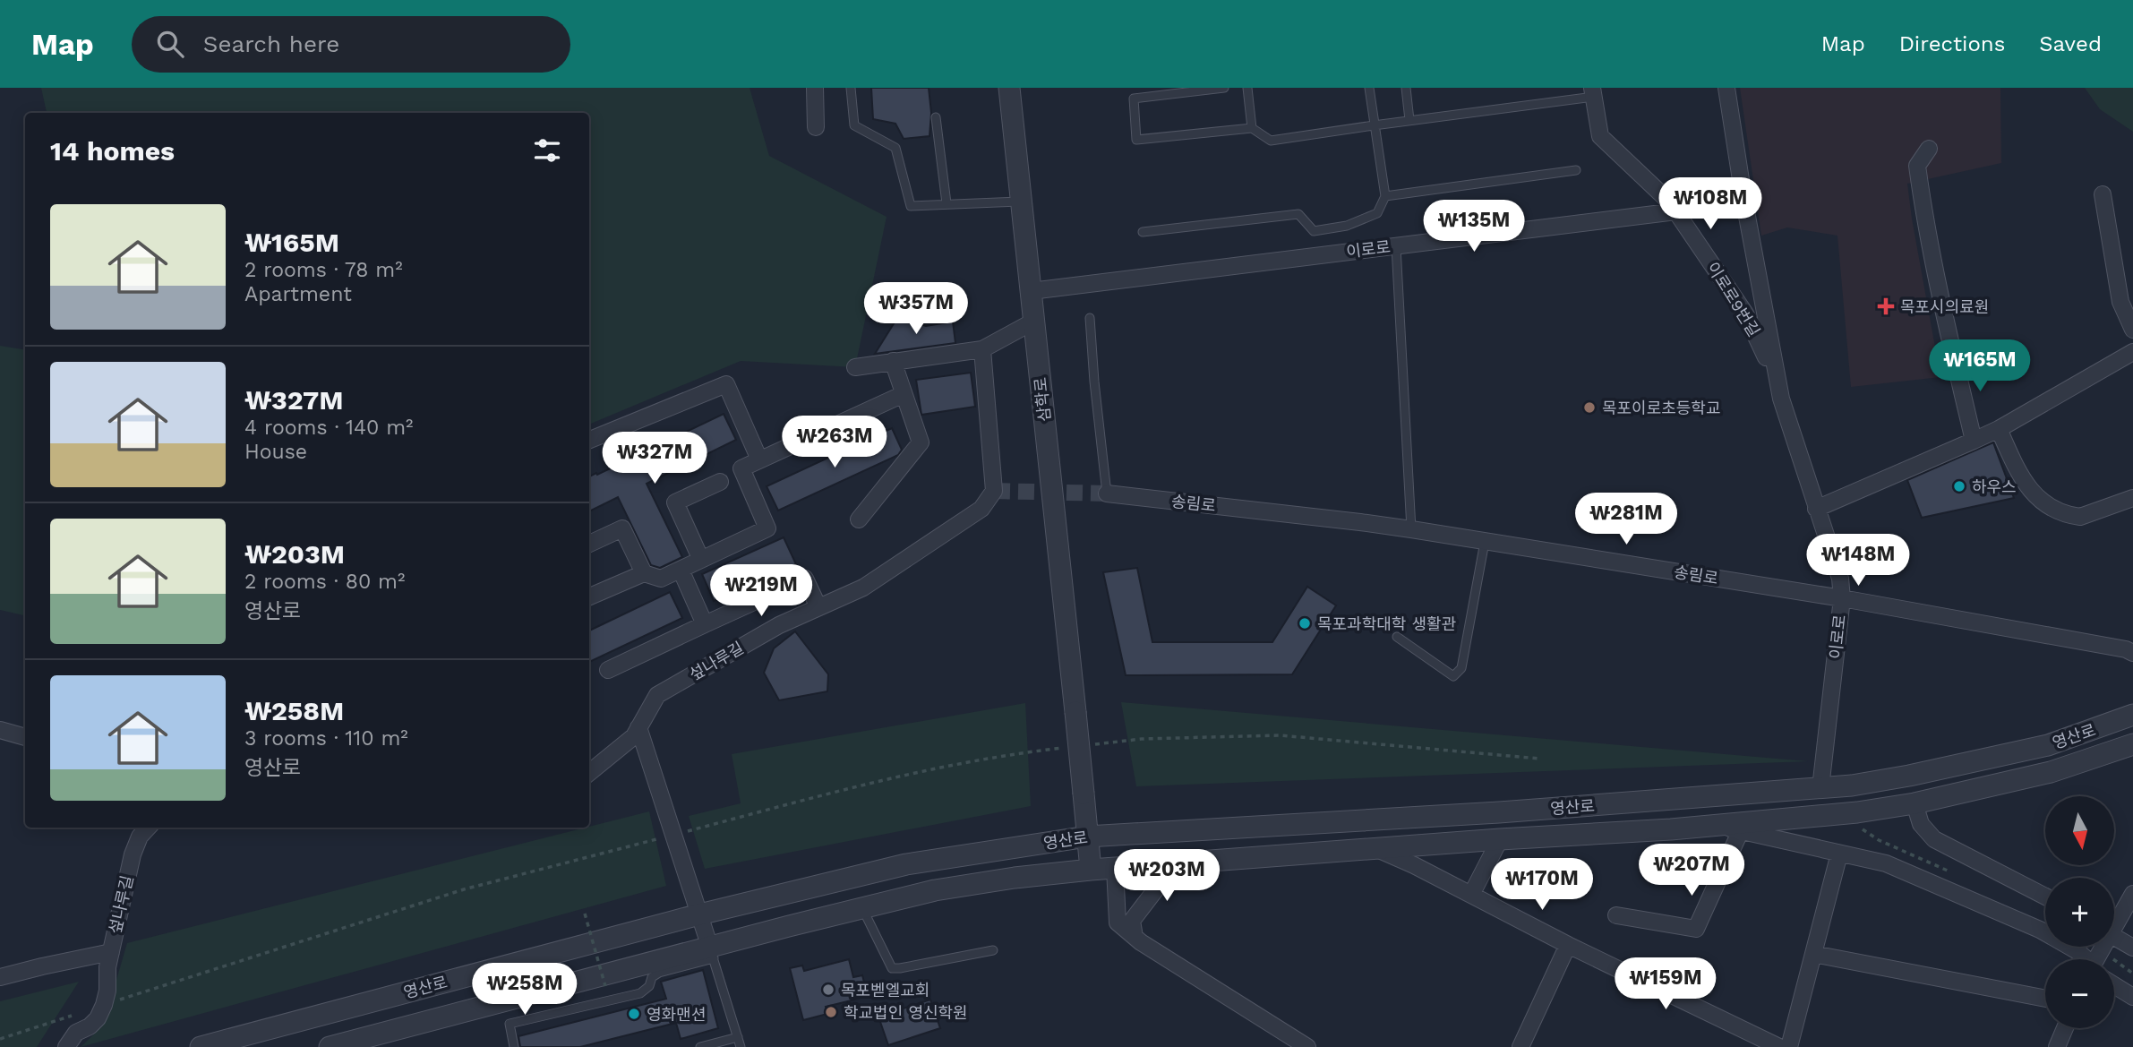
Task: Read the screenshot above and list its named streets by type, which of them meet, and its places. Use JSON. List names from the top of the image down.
{
  "streets": {
    "street": [
      "이로로",
      "이로로9번길",
      "삼학로",
      "송림로",
      "섶나루길",
      "영산로"
    ]
  },
  "crossings": [
    ["이로로", "이로로9번길"],
    ["이로로", "삼학로"],
    ["이로로", "송림로"],
    ["이로로", "영산로"],
    ["삼학로", "영산로"]
  ],
  "places": {
    "health": ["목포시의료원"],
    "other": [
      "목포이로초등학교",
      "하우스",
      "목포과학대학 생활관",
      "목포벧엘교회",
      "학교법인 영신학원",
      "영화맨션"
    ]
  },
  "north": "bottom",
  "page": {
    "header": "Map",
    "search": "Search here",
    "nav": ["Map", "Directions", "Saved"],
    "heading": "14 homes",
    "price": [
      "₩108M",
      "₩135M",
      "₩357M",
      "₩165M",
      "₩263M",
      "₩327M",
      "₩281M",
      "₩148M",
      "₩219M",
      "₩207M",
      "₩203M",
      "₩170M",
      "₩159M",
      "₩258M"
    ],
    "list": [
      {
        "name": "₩165M",
        "note": "2 rooms · 78 m² · Apartment"
      },
      {
        "name": "₩327M",
        "note": "4 rooms · 140 m² · House"
      },
      {
        "name": "₩203M",
        "note": "2 rooms · 80 m² · 영산로"
      },
      {
        "name": "₩258M",
        "note": "3 rooms · 110 m² · 영산로"
      }
    ],
    "map_buttons": ["+", "−"]
  }
}
